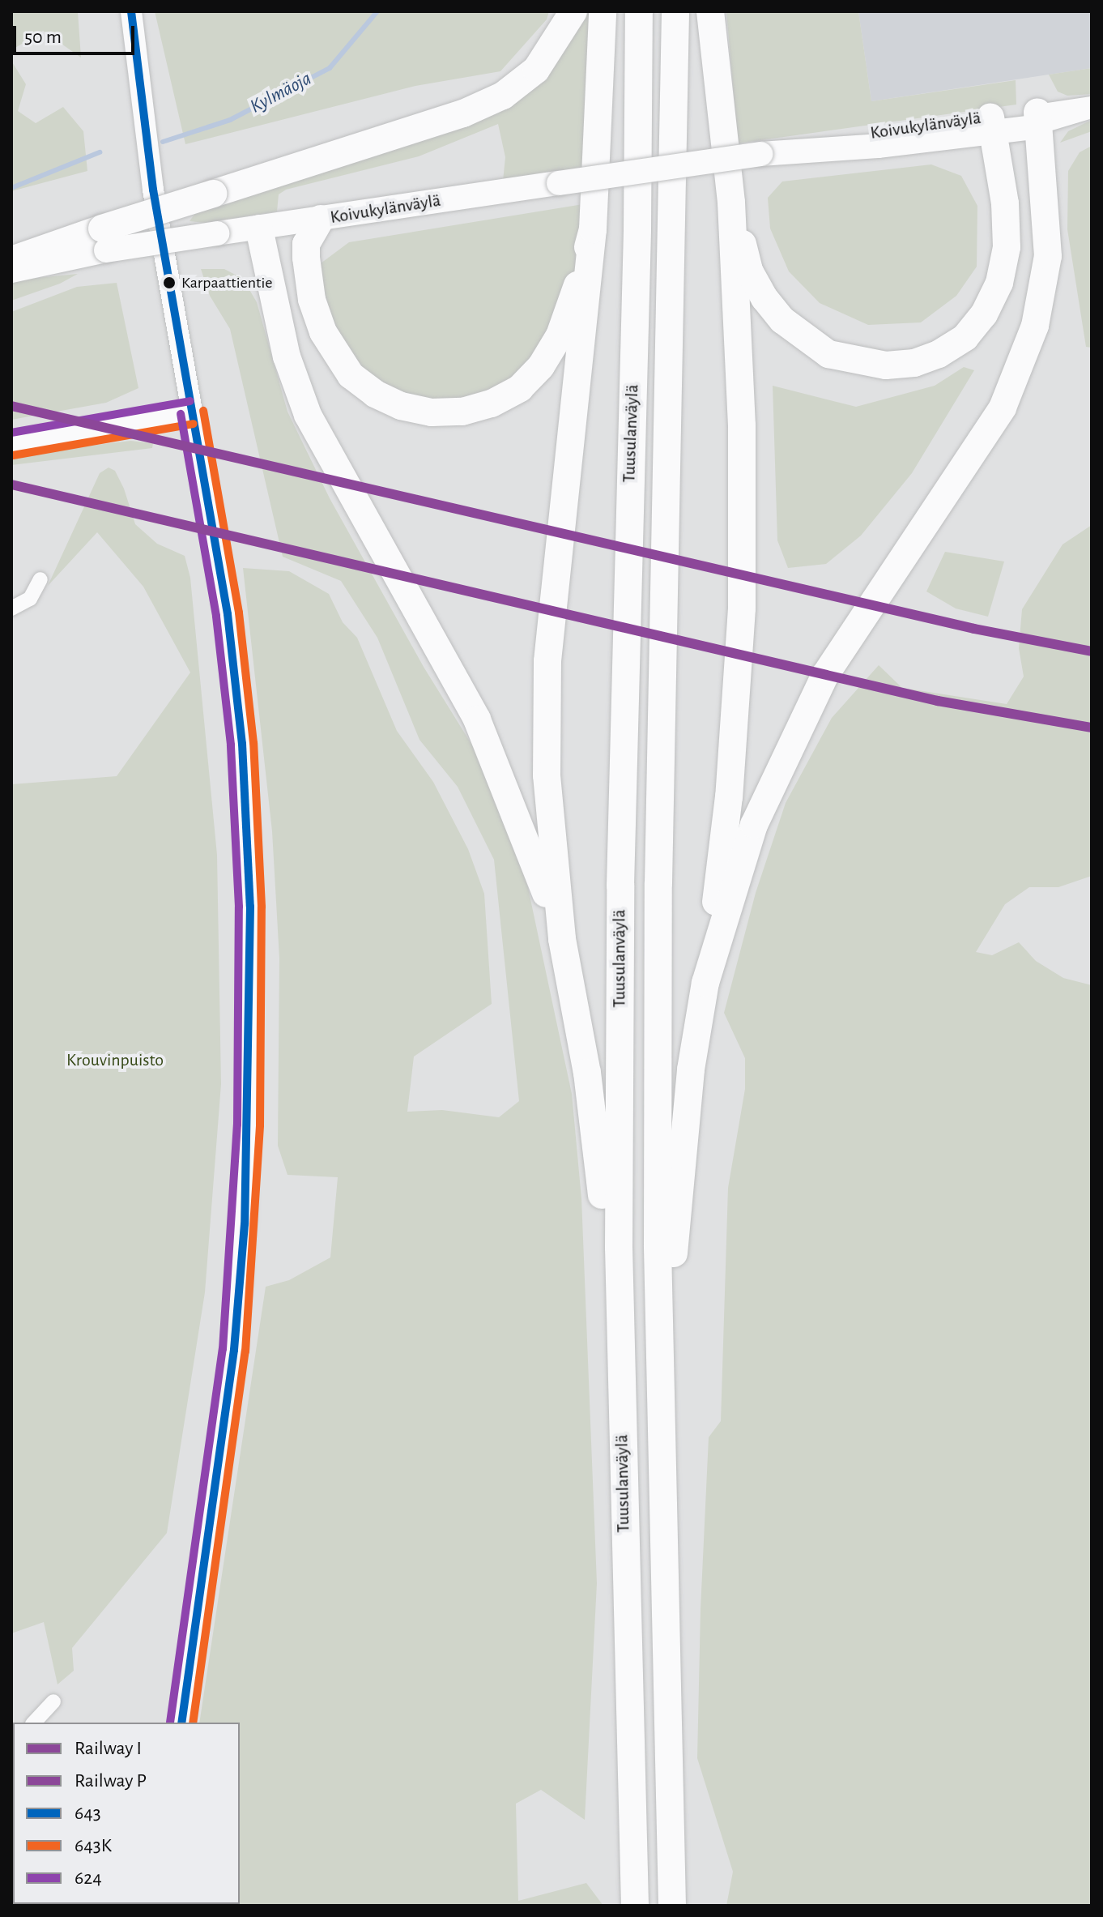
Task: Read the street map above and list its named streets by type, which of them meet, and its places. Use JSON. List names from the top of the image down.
{
  "streets": {
    "highway": ["Tuusulanväylä"],
    "main road": ["Koivukylänväylä"]
  },
  "water": ["Kylmäoja"],
  "parks": ["Krouvinpuisto"],
  "places": ["Karpaattientie"],
  "lines": [
    "transit line 643",
    "transit line 624",
    "rail line I",
    "transit line 643K",
    "rail line P"
  ],
  "legend": [
    "Railway I",
    "Railway P",
    "643",
    "643K",
    "624"
  ],
  "scale_bar": "50 m"
}
